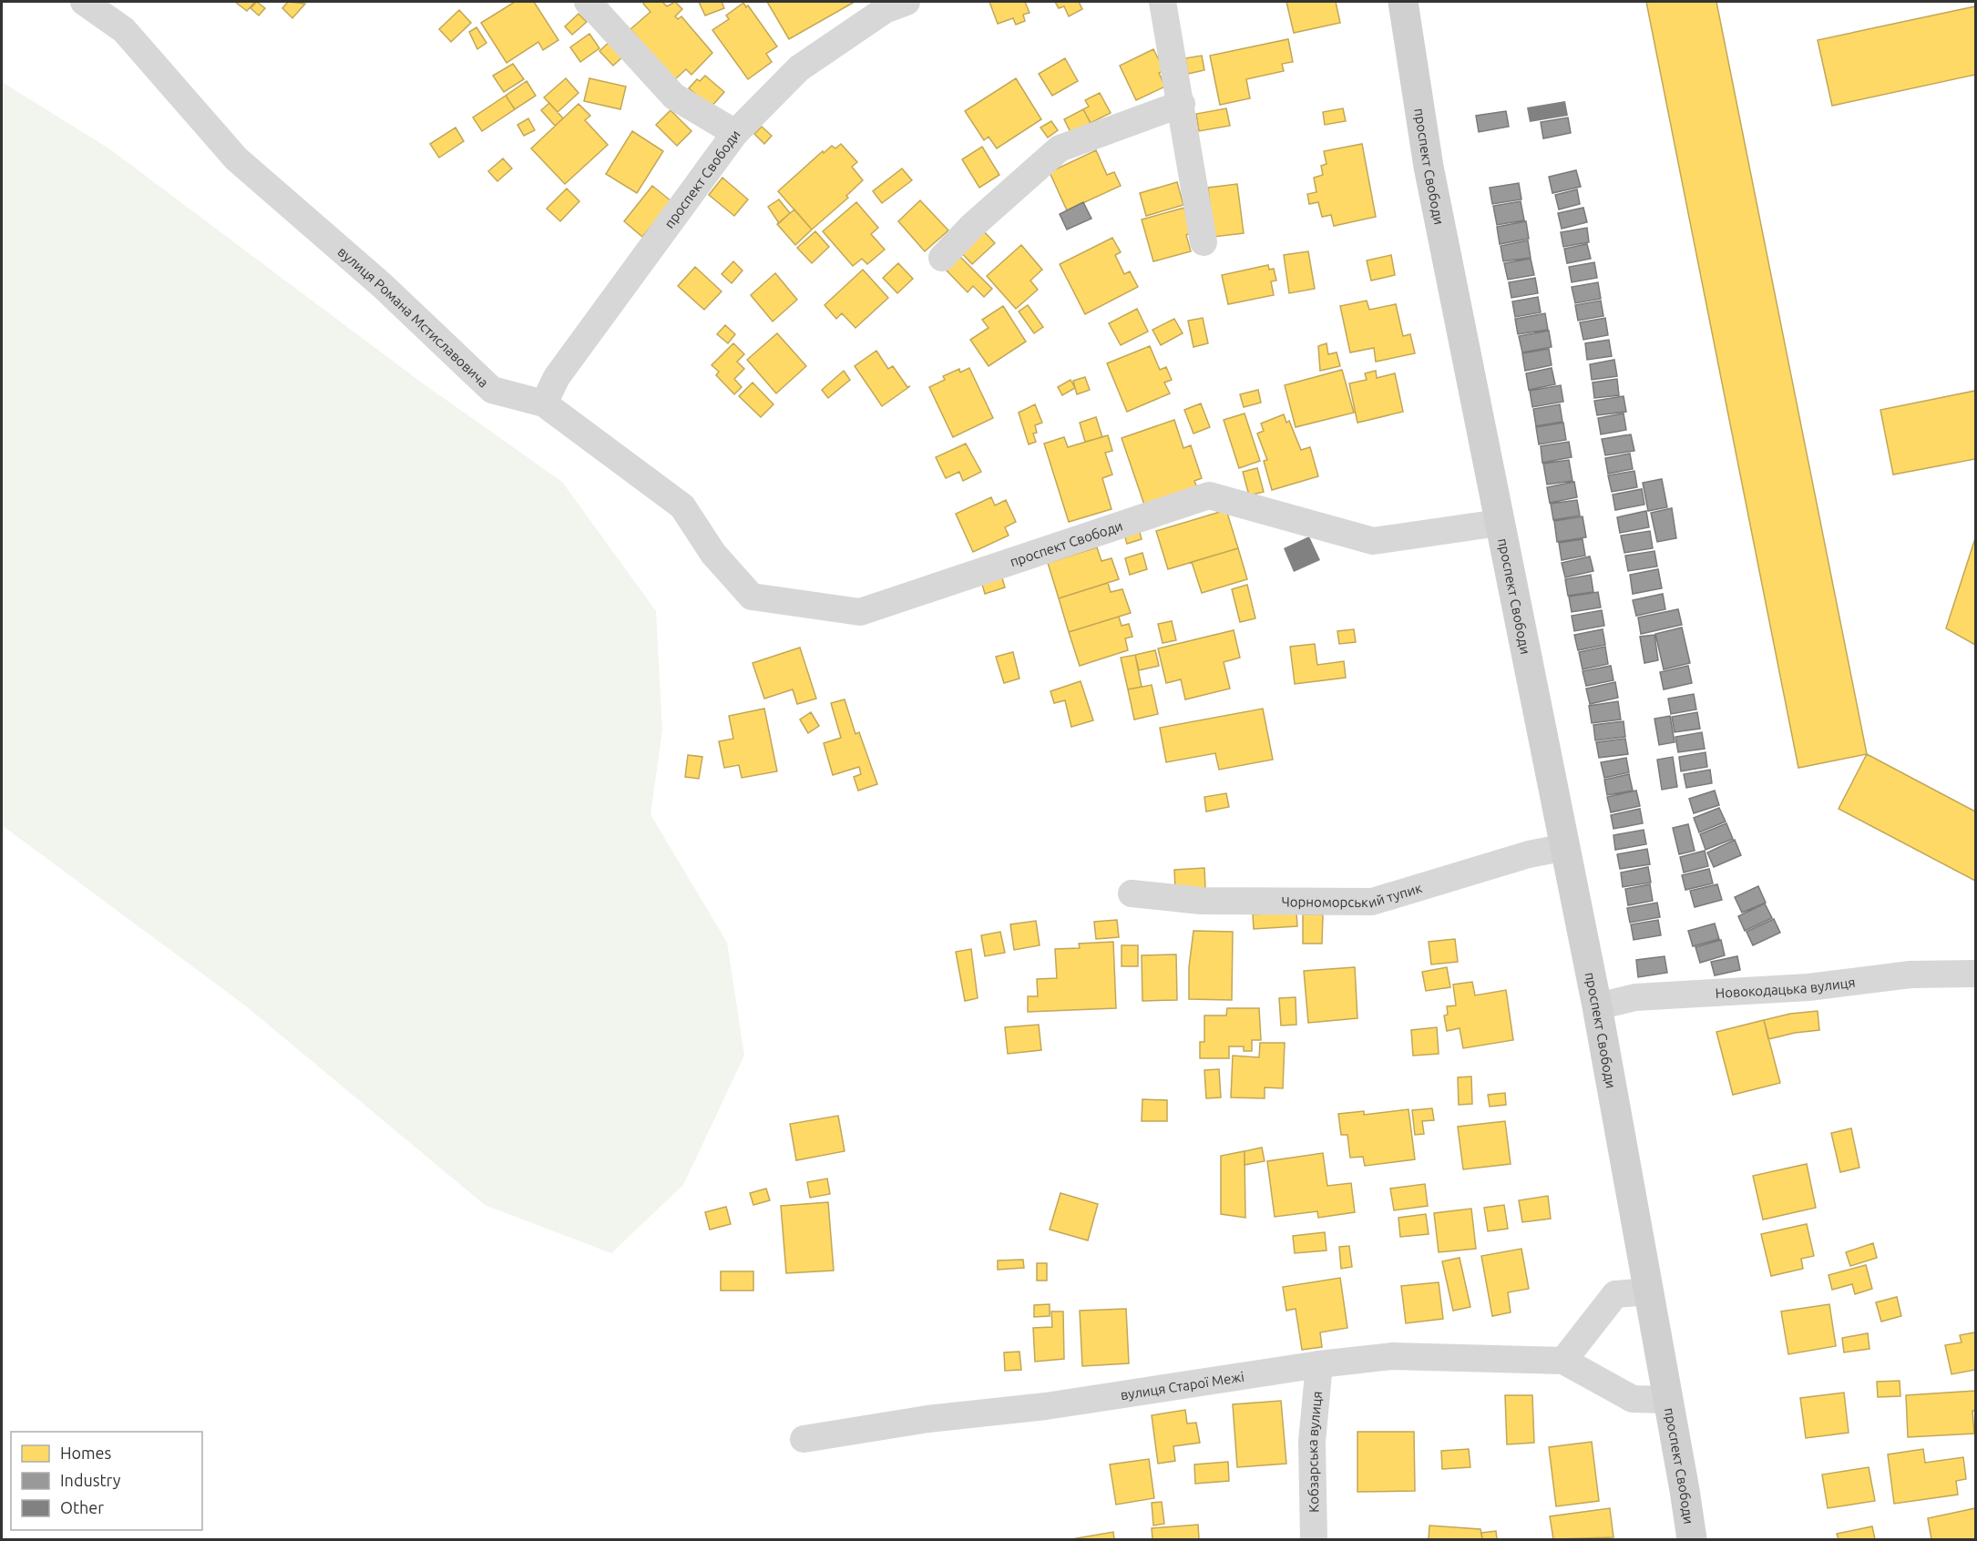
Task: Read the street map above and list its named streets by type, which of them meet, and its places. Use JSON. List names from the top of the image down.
{
  "streets": {
    "main road": ["проспект Свободи"],
    "street": [
      "вулиця Романа Мстиславовича",
      "Чорноморський тупик",
      "Новокодацька вулиця",
      "вулиця Старої Межі",
      "Кобзарська вулиця"
    ]
  },
  "crossings": [
    ["проспект Свободи", "вулиця Романа Мстиславовича"],
    ["проспект Свободи", "Чорноморський тупик"],
    ["проспект Свободи", "Новокодацька вулиця"],
    ["проспект Свободи", "вулиця Старої Межі"],
    ["вулиця Старої Межі", "Кобзарська вулиця"]
  ],
  "legend": ["Homes", "Industry", "Other"]
}
